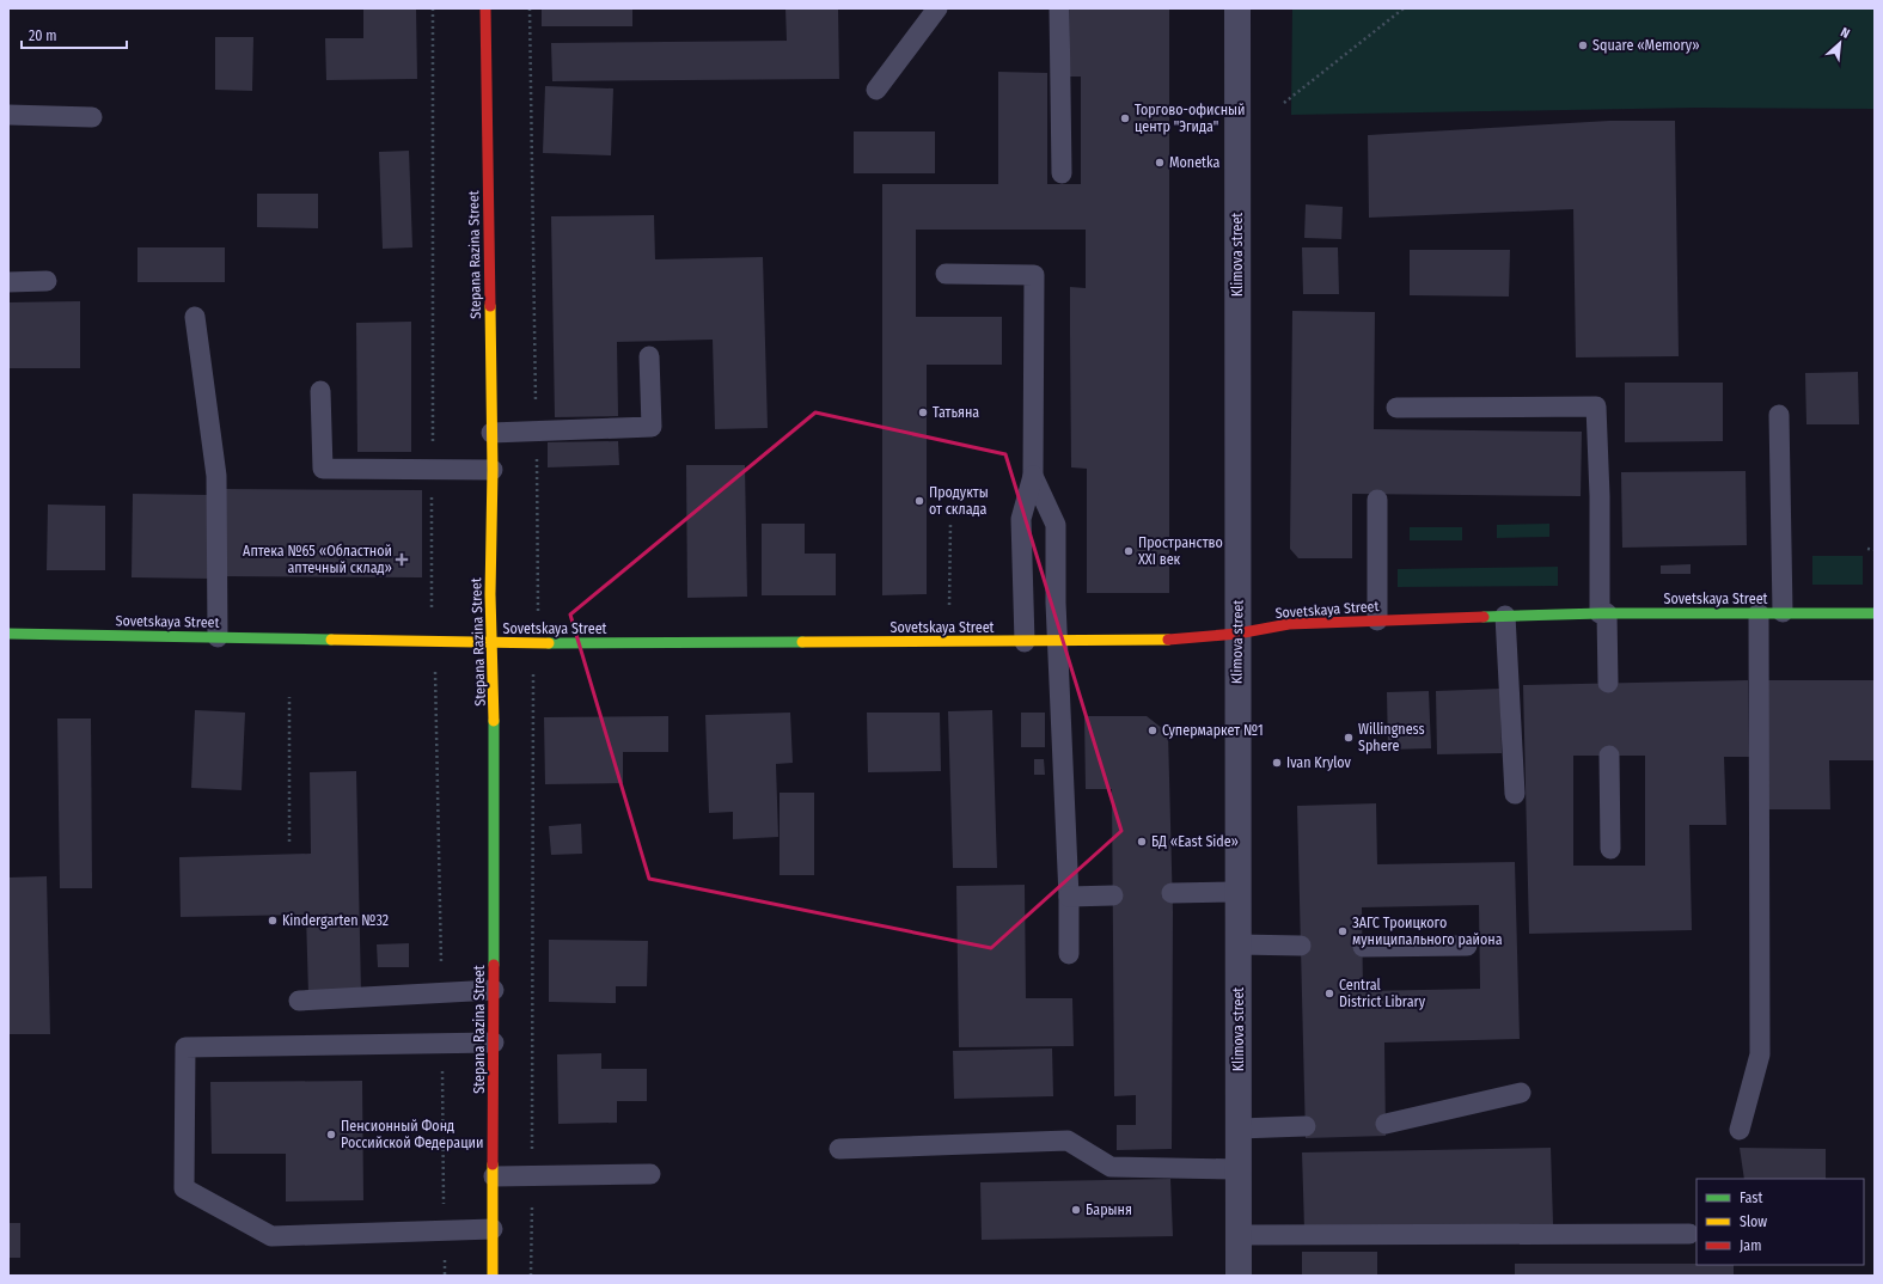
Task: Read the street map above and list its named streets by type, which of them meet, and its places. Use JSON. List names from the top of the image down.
{
  "streets": {
    "street": ["Stepana Razina Street", "Klimova street", "Sovetskaya Street"]
  },
  "crossings": [
    ["Stepana Razina Street", "Sovetskaya Street"],
    ["Klimova street", "Sovetskaya Street"]
  ],
  "places": {
    "other": [
      "Square «Memory»",
      "Торгово-офисный центр \"Эгида\"",
      "Monetka",
      "Татьяна",
      "Продукты от склада",
      "Пространство XXI век",
      "Супермаркет №1",
      "Willingness Sphere",
      "Ivan Krylov",
      "БД «East Side»",
      "Kindergarten №32",
      "ЗАГС Троицкого муниципального района",
      "Central District Library",
      "Пенсионный Фонд Российской Федерации",
      "Барыня"
    ],
    "health": ["Аптека №65 «Областной аптечный склад»"]
  },
  "legend": ["Fast", "Slow", "Jam"],
  "scale_bar": "20 m",
  "north": "top right"
}
